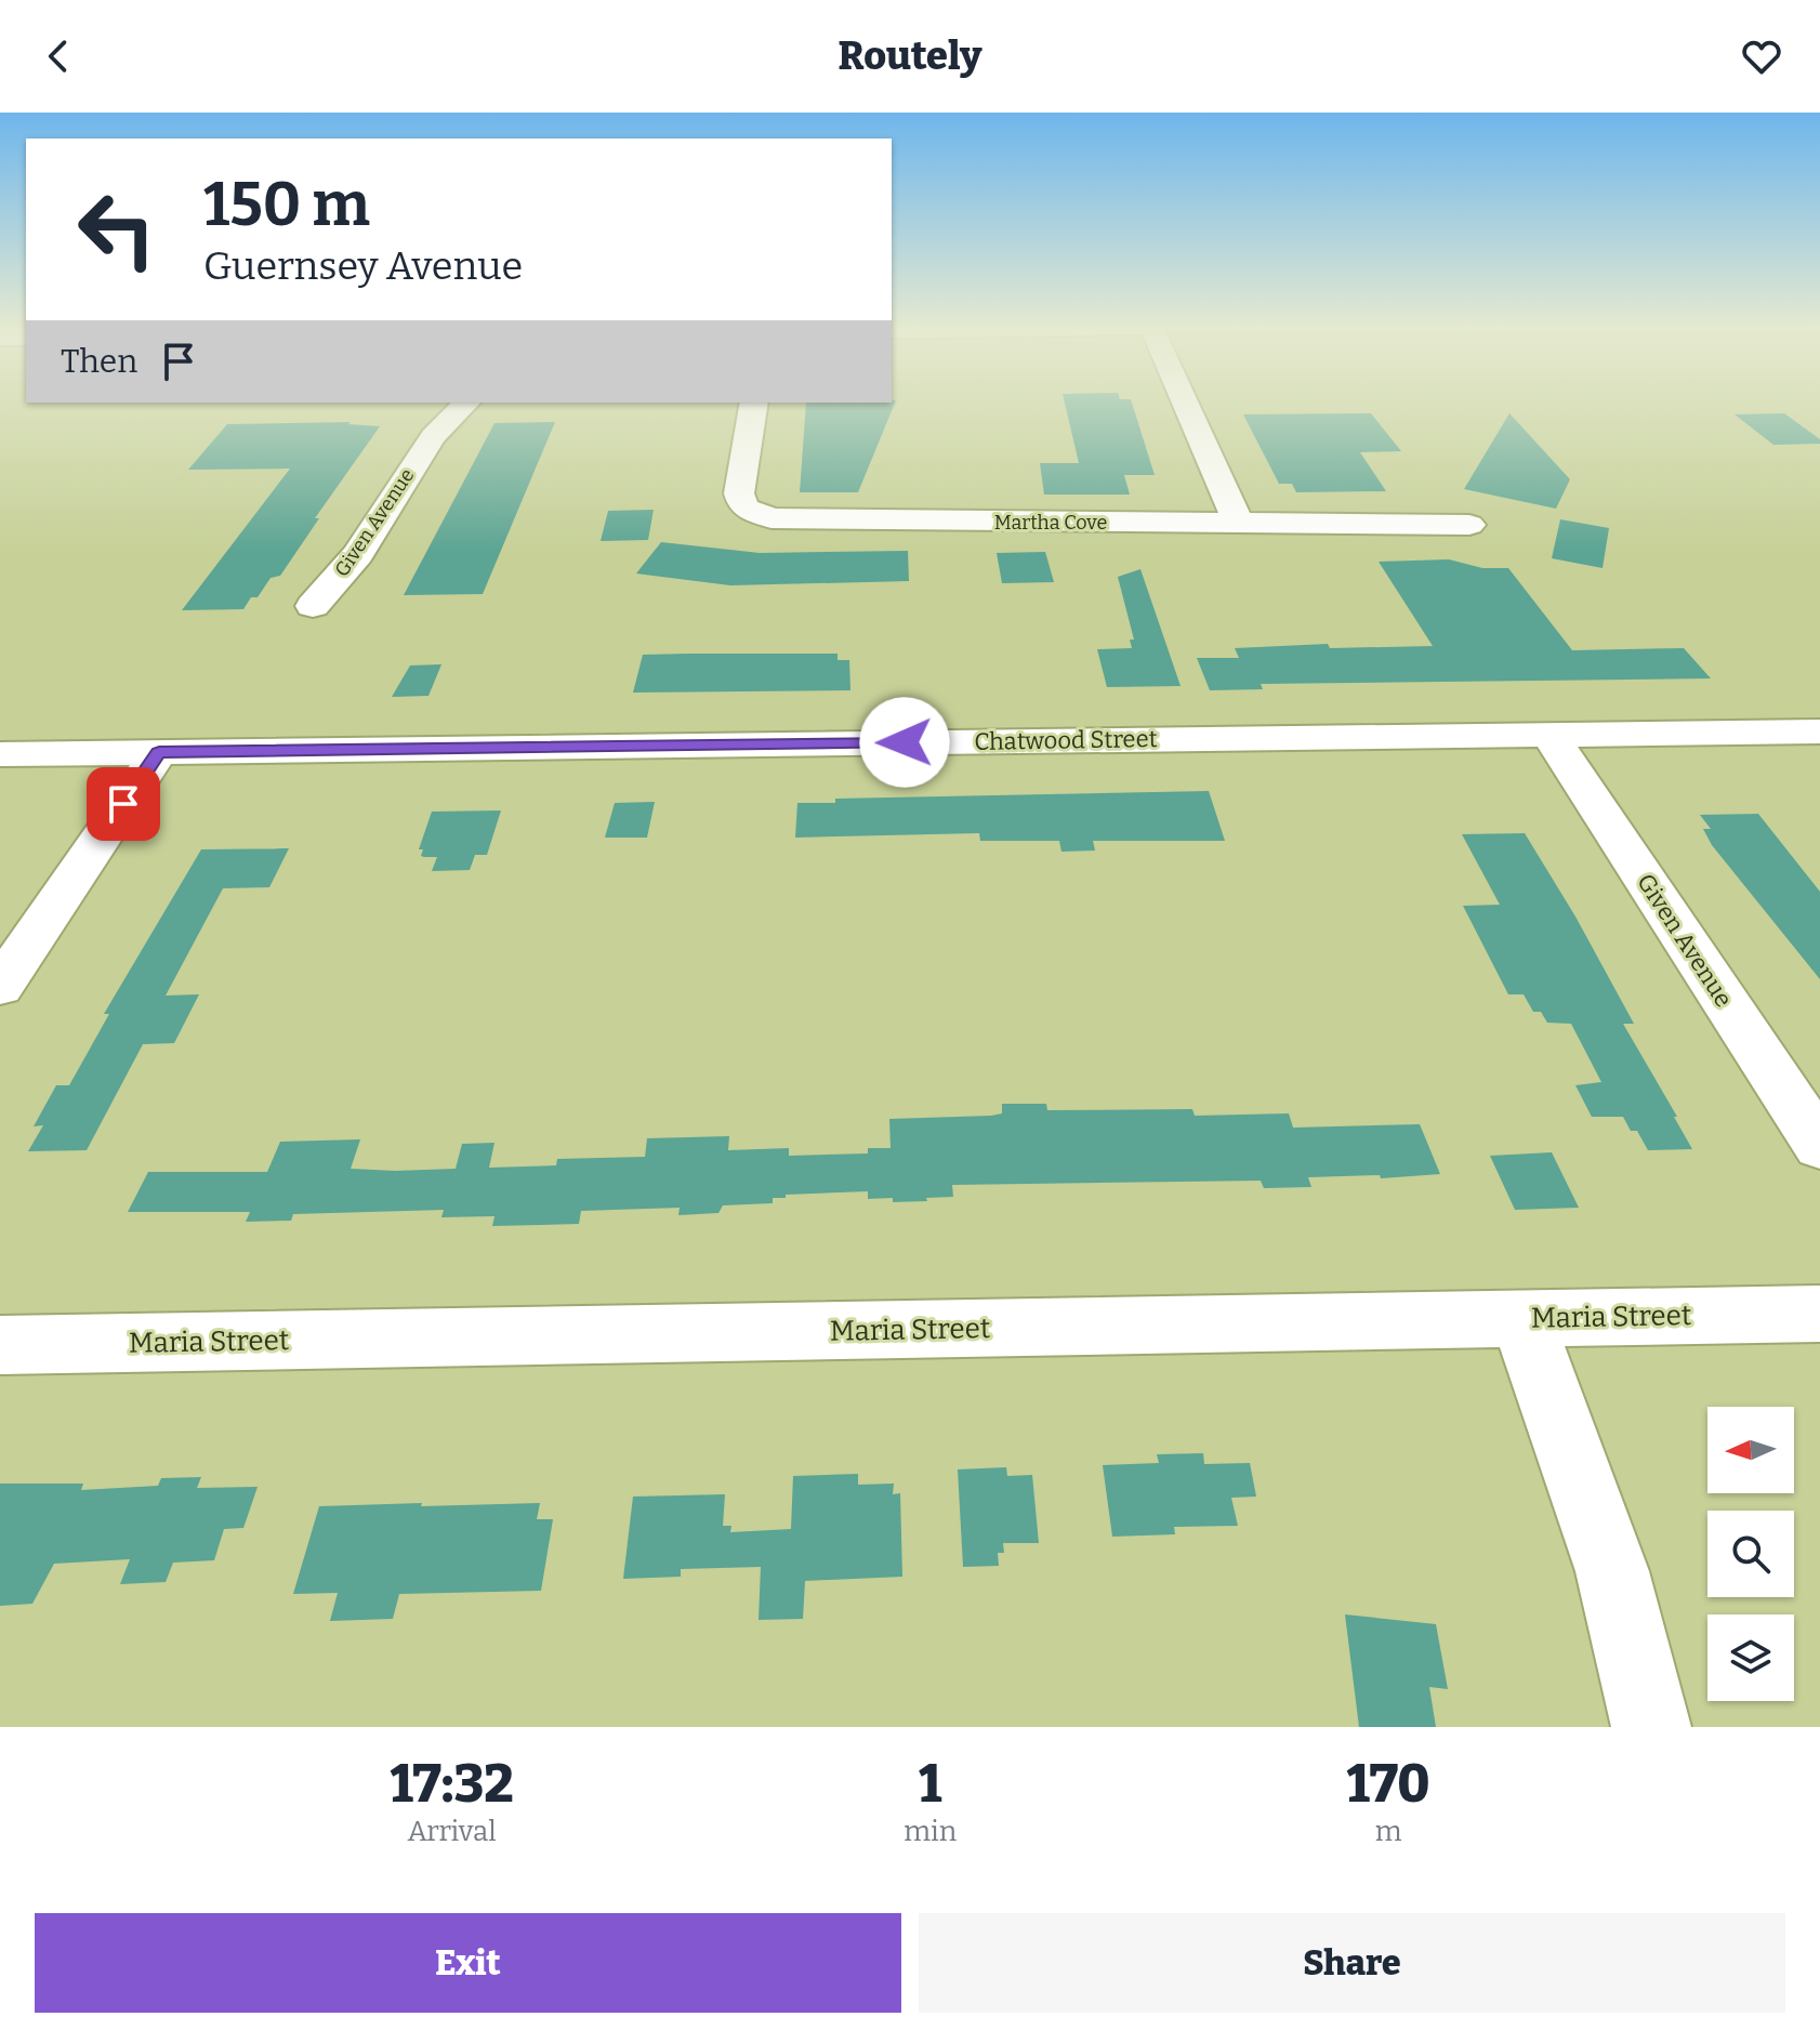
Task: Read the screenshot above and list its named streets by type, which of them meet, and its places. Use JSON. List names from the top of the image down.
{
  "streets": {
    "street": [
      "Given Avenue",
      "Martha Cove",
      "Chatwood Street",
      "Maria Street"
    ]
  },
  "crossings": [
    ["Given Avenue", "Chatwood Street"]
  ],
  "north": "left",
  "page": {
    "header": "Routely",
    "turn": ["150 m", "Guernsey Avenue"],
    "then": "Then",
    "eta": [
      "17:32",
      "Arrival",
      "1",
      "min",
      "170",
      "m"
    ],
    "buttons": ["Exit", "Share"]
  }
}
